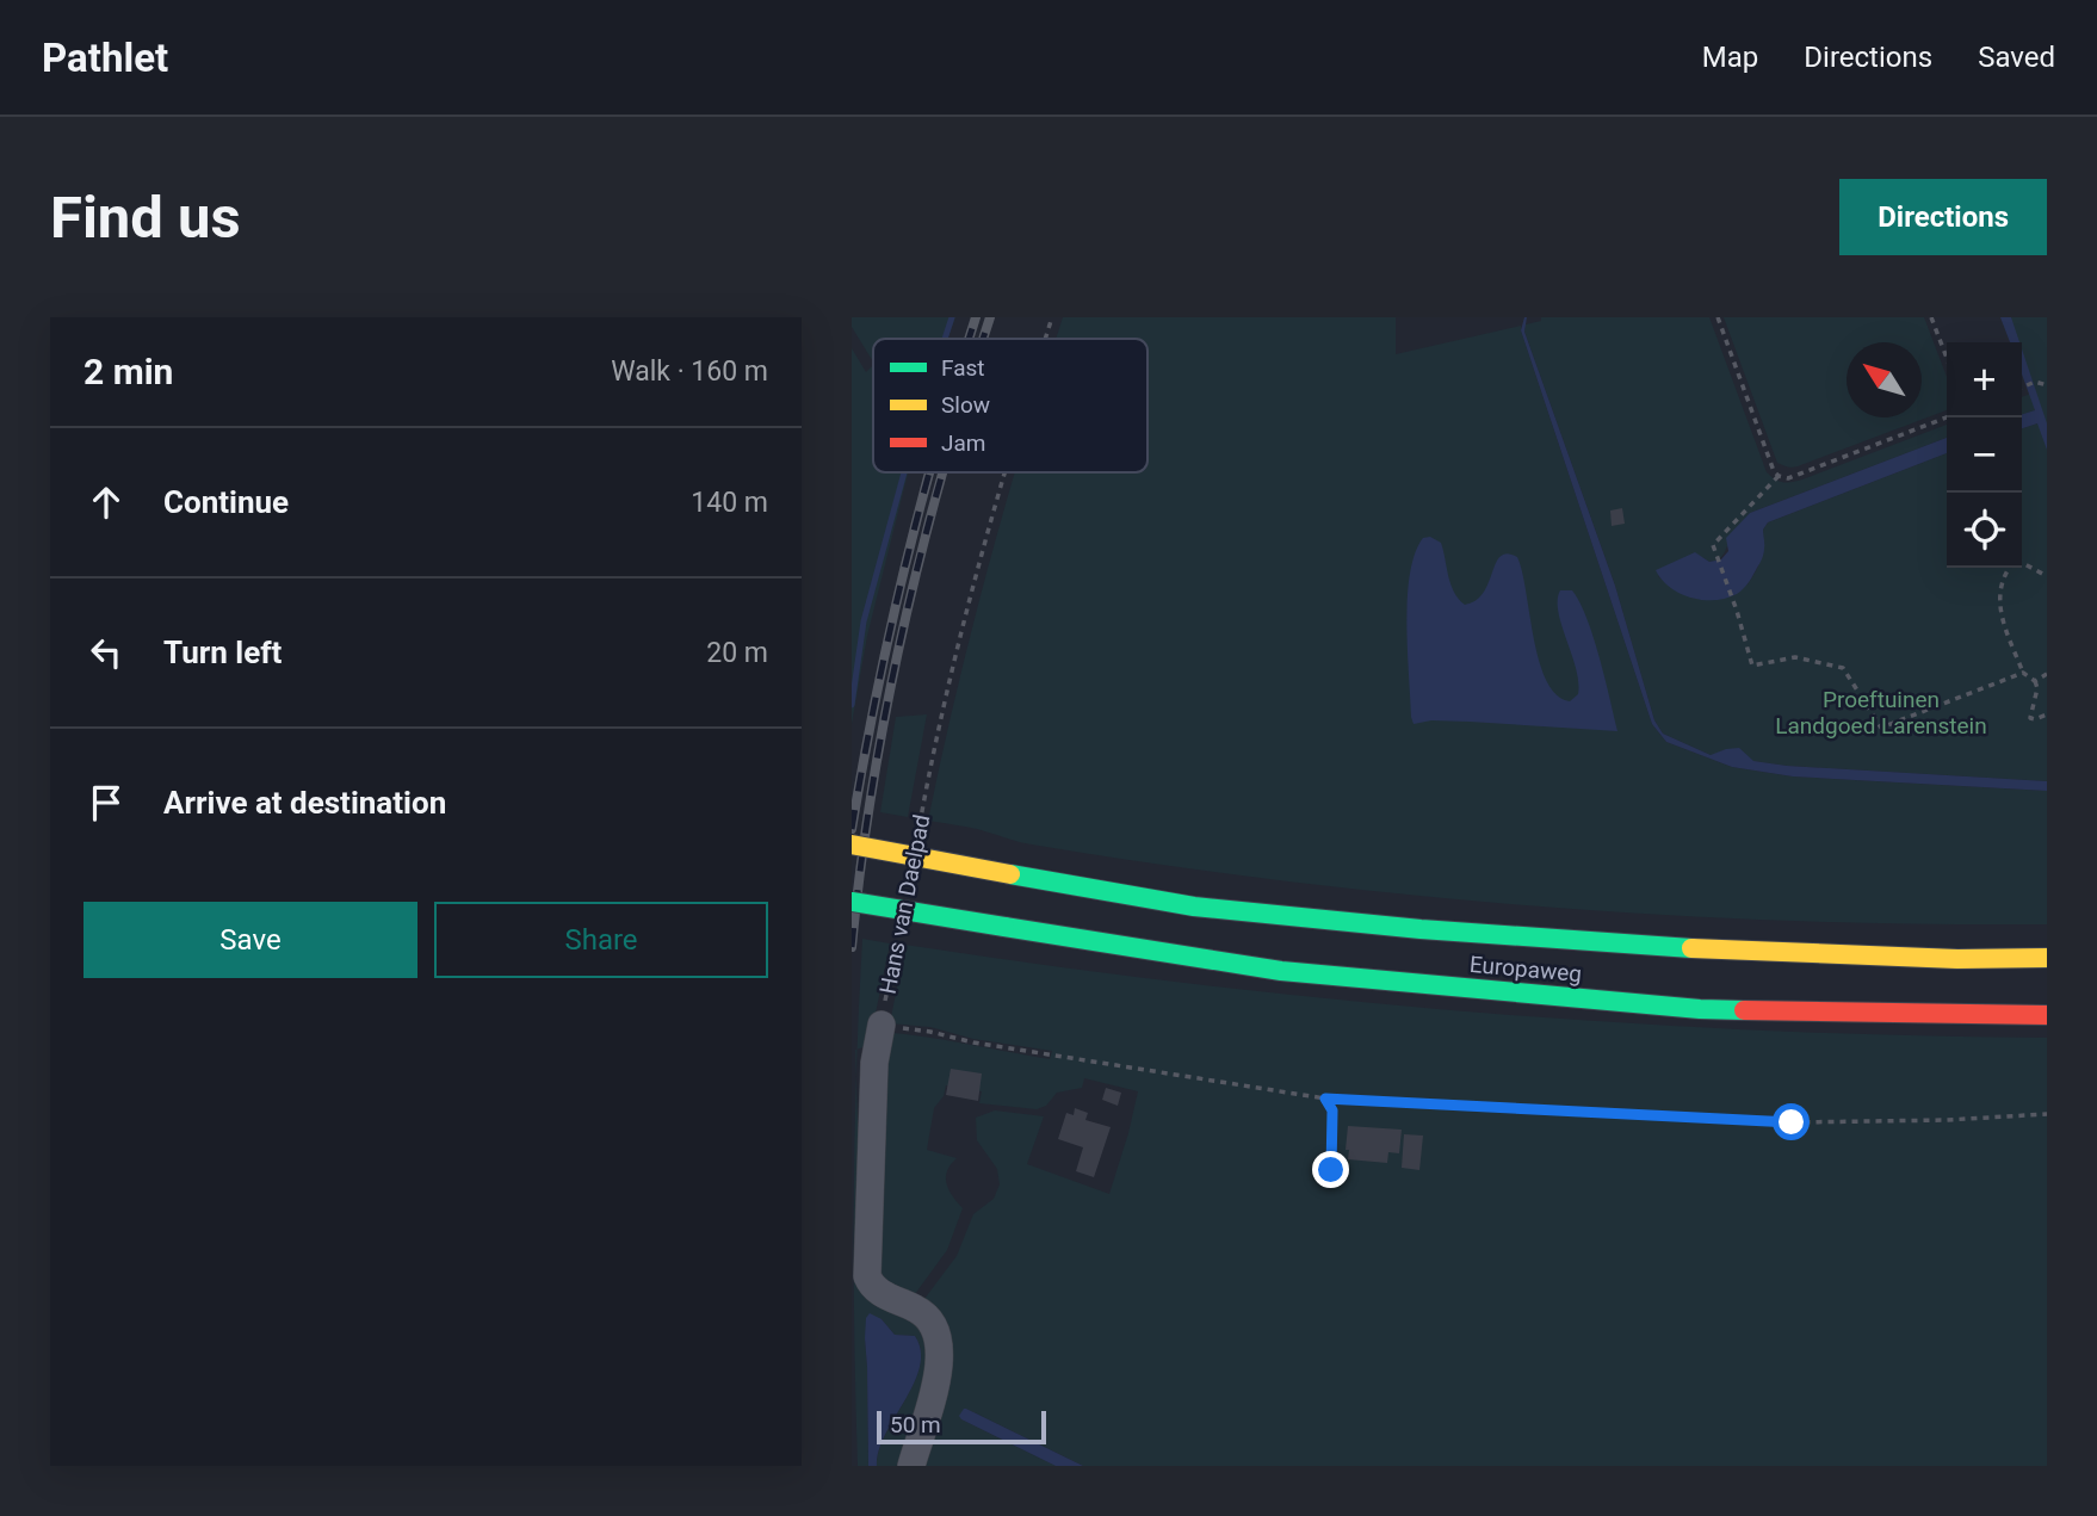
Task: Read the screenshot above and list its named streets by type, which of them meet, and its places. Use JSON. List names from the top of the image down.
{
  "streets": {
    "highway": ["Europaweg"],
    "street": ["Hans van Daelpad"]
  },
  "parks": ["Proeftuinen Landgoed Larenstein"],
  "legend": ["Fast", "Slow", "Jam"],
  "scale_bar": "50 m",
  "north": "top left",
  "page": {
    "header": "Pathlet",
    "nav": ["Map", "Directions", "Saved"],
    "buttons": [
      "Directions",
      ["Save", "Share"]
    ],
    "title": "Find us",
    "heading": ["2 min", "Walk · 160 m"],
    "map_buttons": ["+", "−"],
    "list": [
      ["Continue", "140 m"],
      ["Turn left", "20 m"],
      "Arrive at destination"
    ],
    "scale": "50 m"
  }
}
